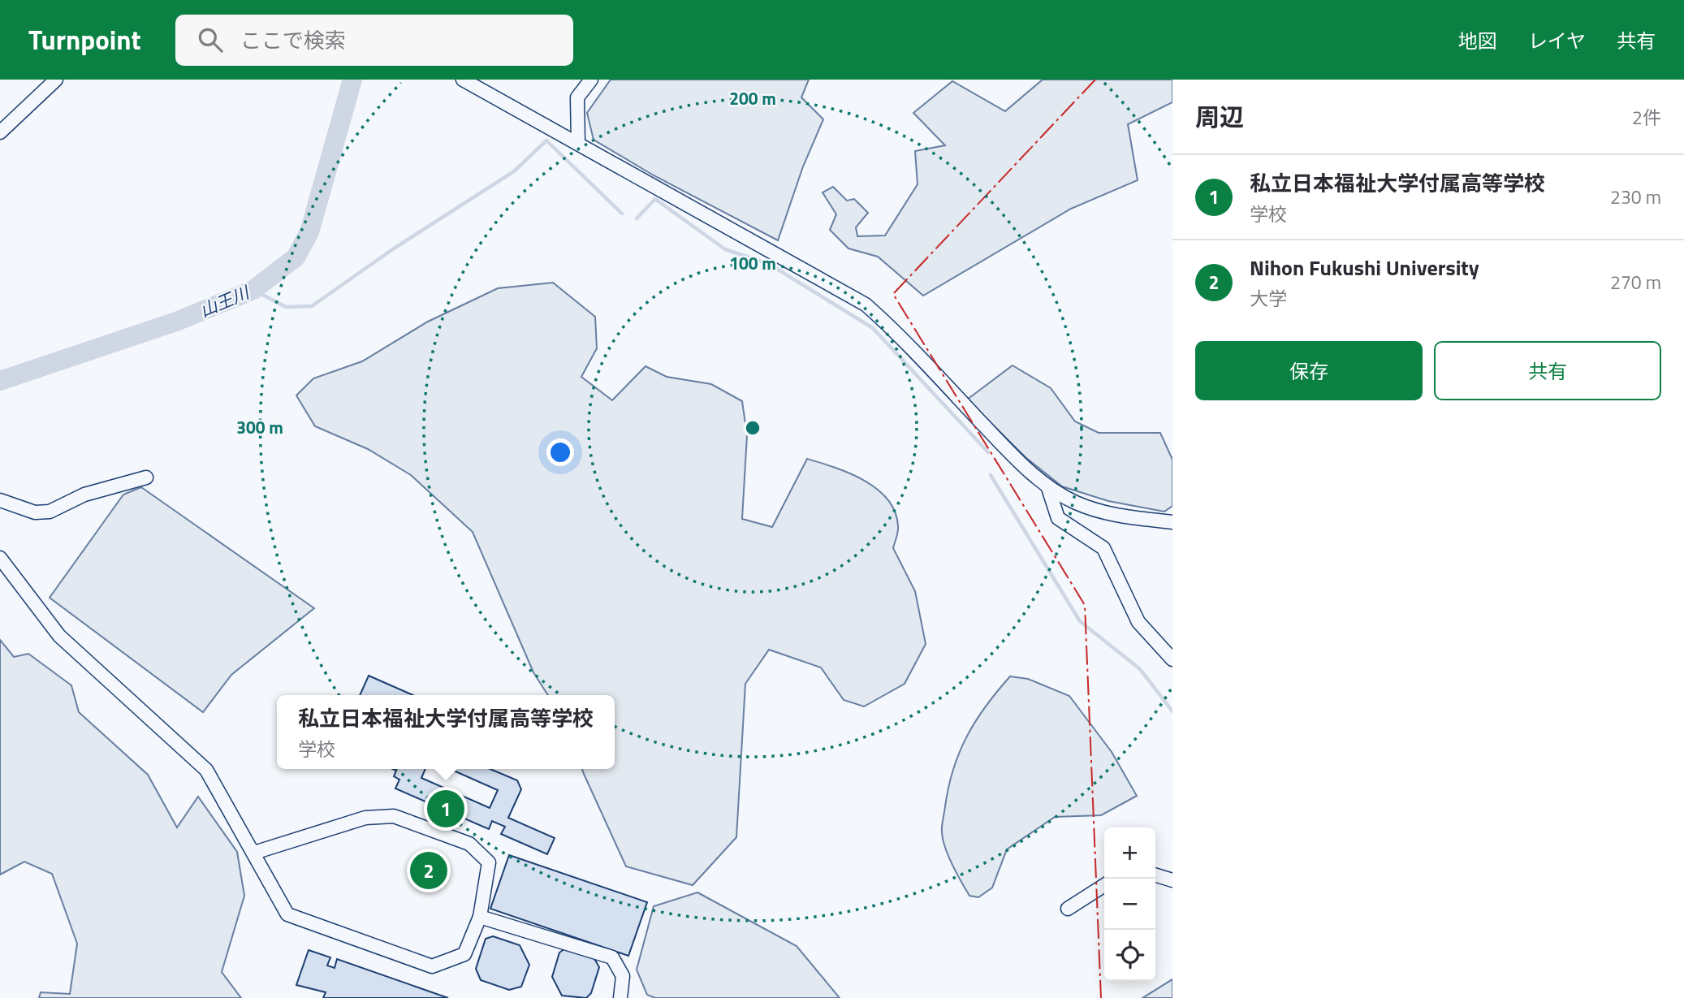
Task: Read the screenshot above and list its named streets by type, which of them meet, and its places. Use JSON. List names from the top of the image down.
{
  "water": ["山王川"],
  "page": {
    "header": "Turnpoint",
    "search": "ここで検索",
    "nav": ["地図", "レイヤ", "共有"],
    "heading": ["周辺", "2件"],
    "list": [
      {
        "mark": "1",
        "name": "私立日本福祉大学付属高等学校",
        "note": "学校",
        "value": "230 m"
      },
      {
        "mark": "2",
        "name": "Nihon Fukushi University",
        "note": "大学",
        "value": "270 m"
      }
    ],
    "buttons": ["保存", "共有"],
    "popup": ["私立日本福祉大学付属高等学校", "学校"],
    "pins": ["1", "2"],
    "map_buttons": ["+", "−"]
  },
  "rings": ["200 m", "100 m", "300 m"]
}
